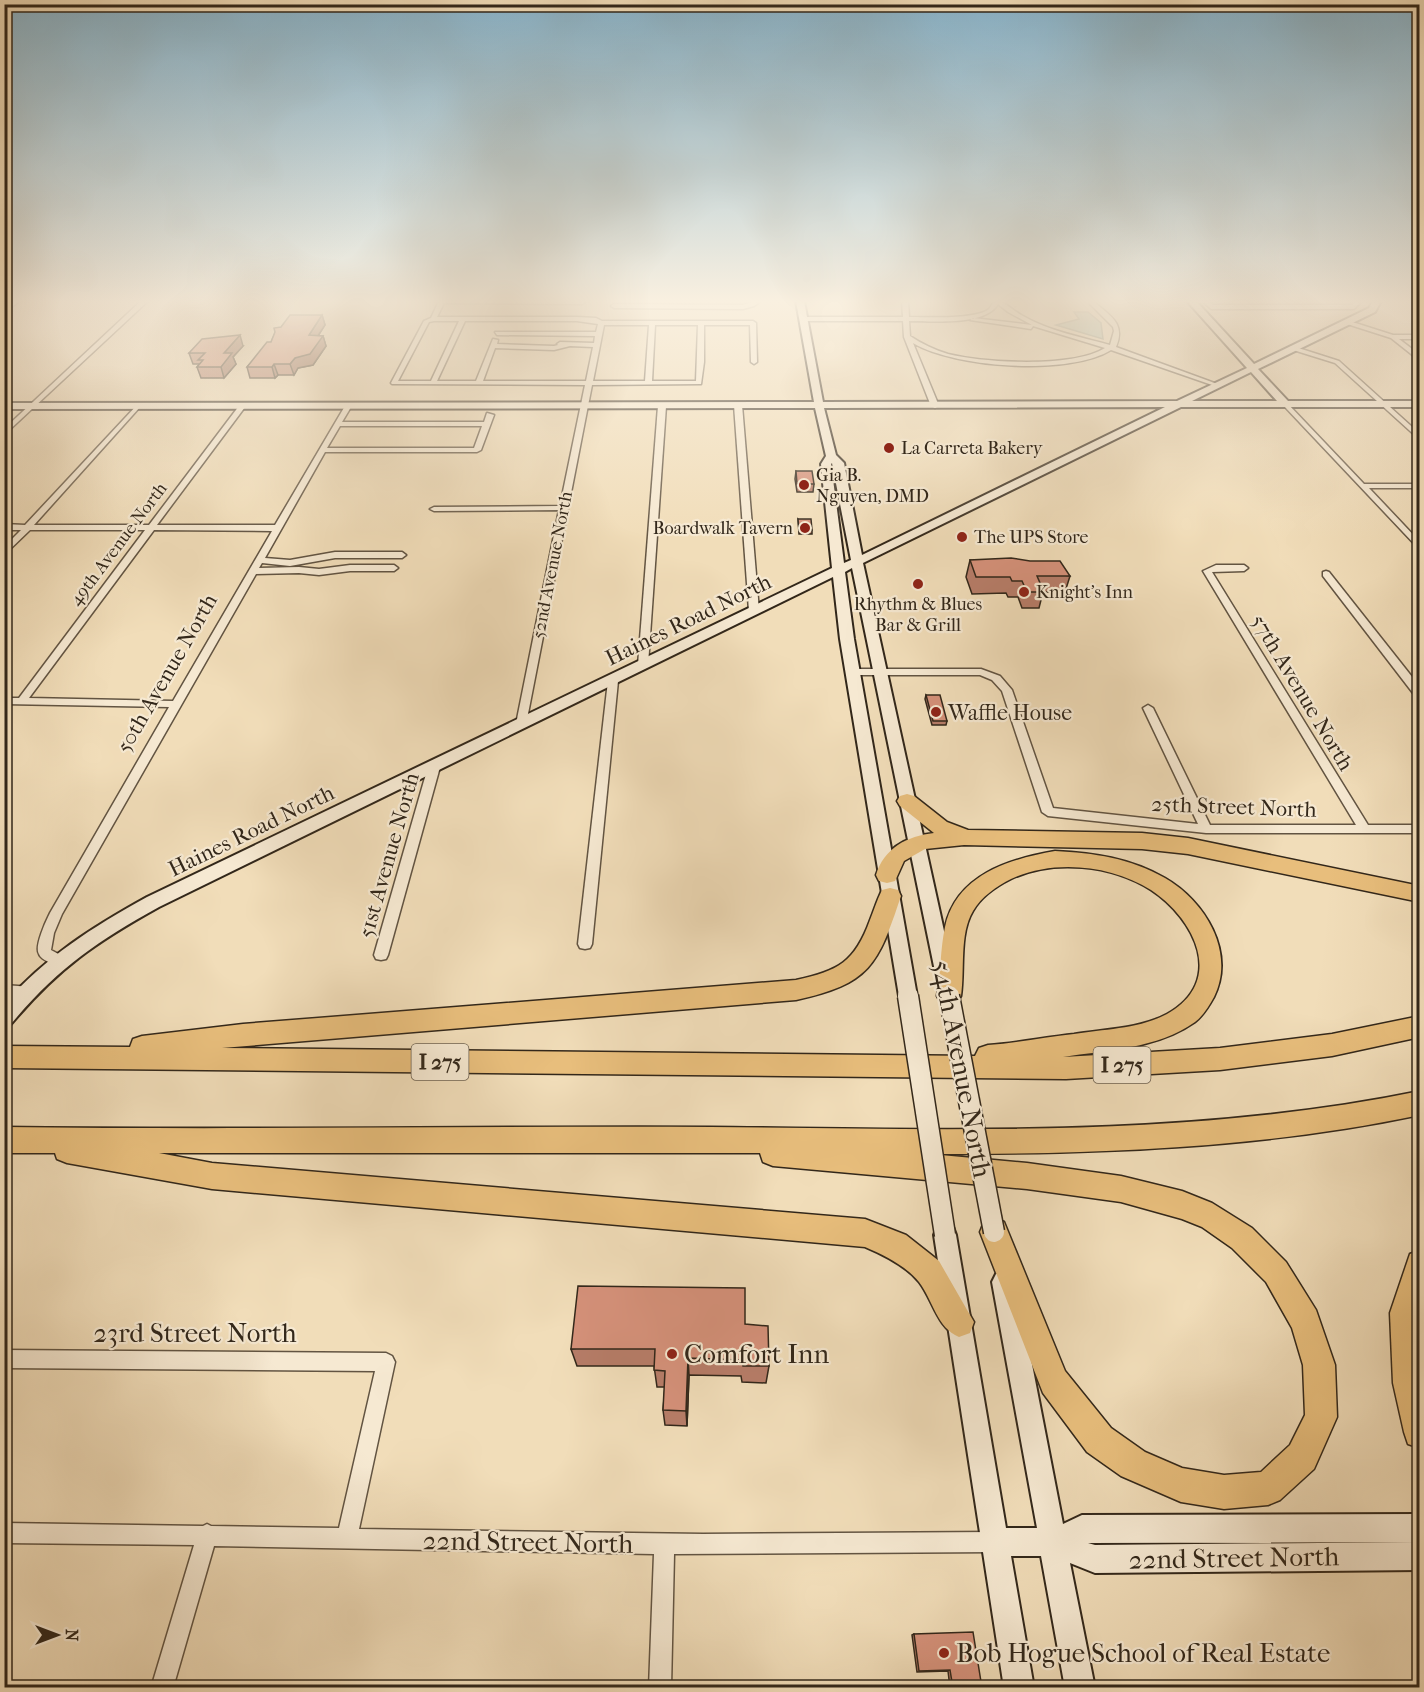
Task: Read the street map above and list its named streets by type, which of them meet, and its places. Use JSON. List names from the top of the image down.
{
  "streets": {
    "highway": ["I 275"],
    "street": [
      "49th Avenue North",
      "52nd Avenue North",
      "Haines Road North",
      "50th Avenue North",
      "57th Avenue North",
      "25th Street North",
      "51st Avenue North",
      "54th Avenue North",
      "23rd Street North",
      "22nd Street North"
    ]
  },
  "crossings": [
    ["52nd Avenue North", "Haines Road North"],
    ["Haines Road North", "50th Avenue North"],
    ["Haines Road North", "51st Avenue North"],
    ["Haines Road North", "54th Avenue North"],
    ["57th Avenue North", "25th Street North"],
    ["25th Street North", "54th Avenue North"],
    ["54th Avenue North", "22nd Street North"],
    ["23rd Street North", "22nd Street North"]
  ],
  "places": [
    "La Carreta Bakery",
    "Gia B. Nguyen, DMD",
    "Boardwalk Tavern",
    "The UPS Store",
    "Rhythm & Blues Bar & Grill",
    "Knight's Inn",
    "Waffle House",
    "Comfort Inn",
    "Bob Hogue School of Real Estate"
  ],
  "north": "right"
}
